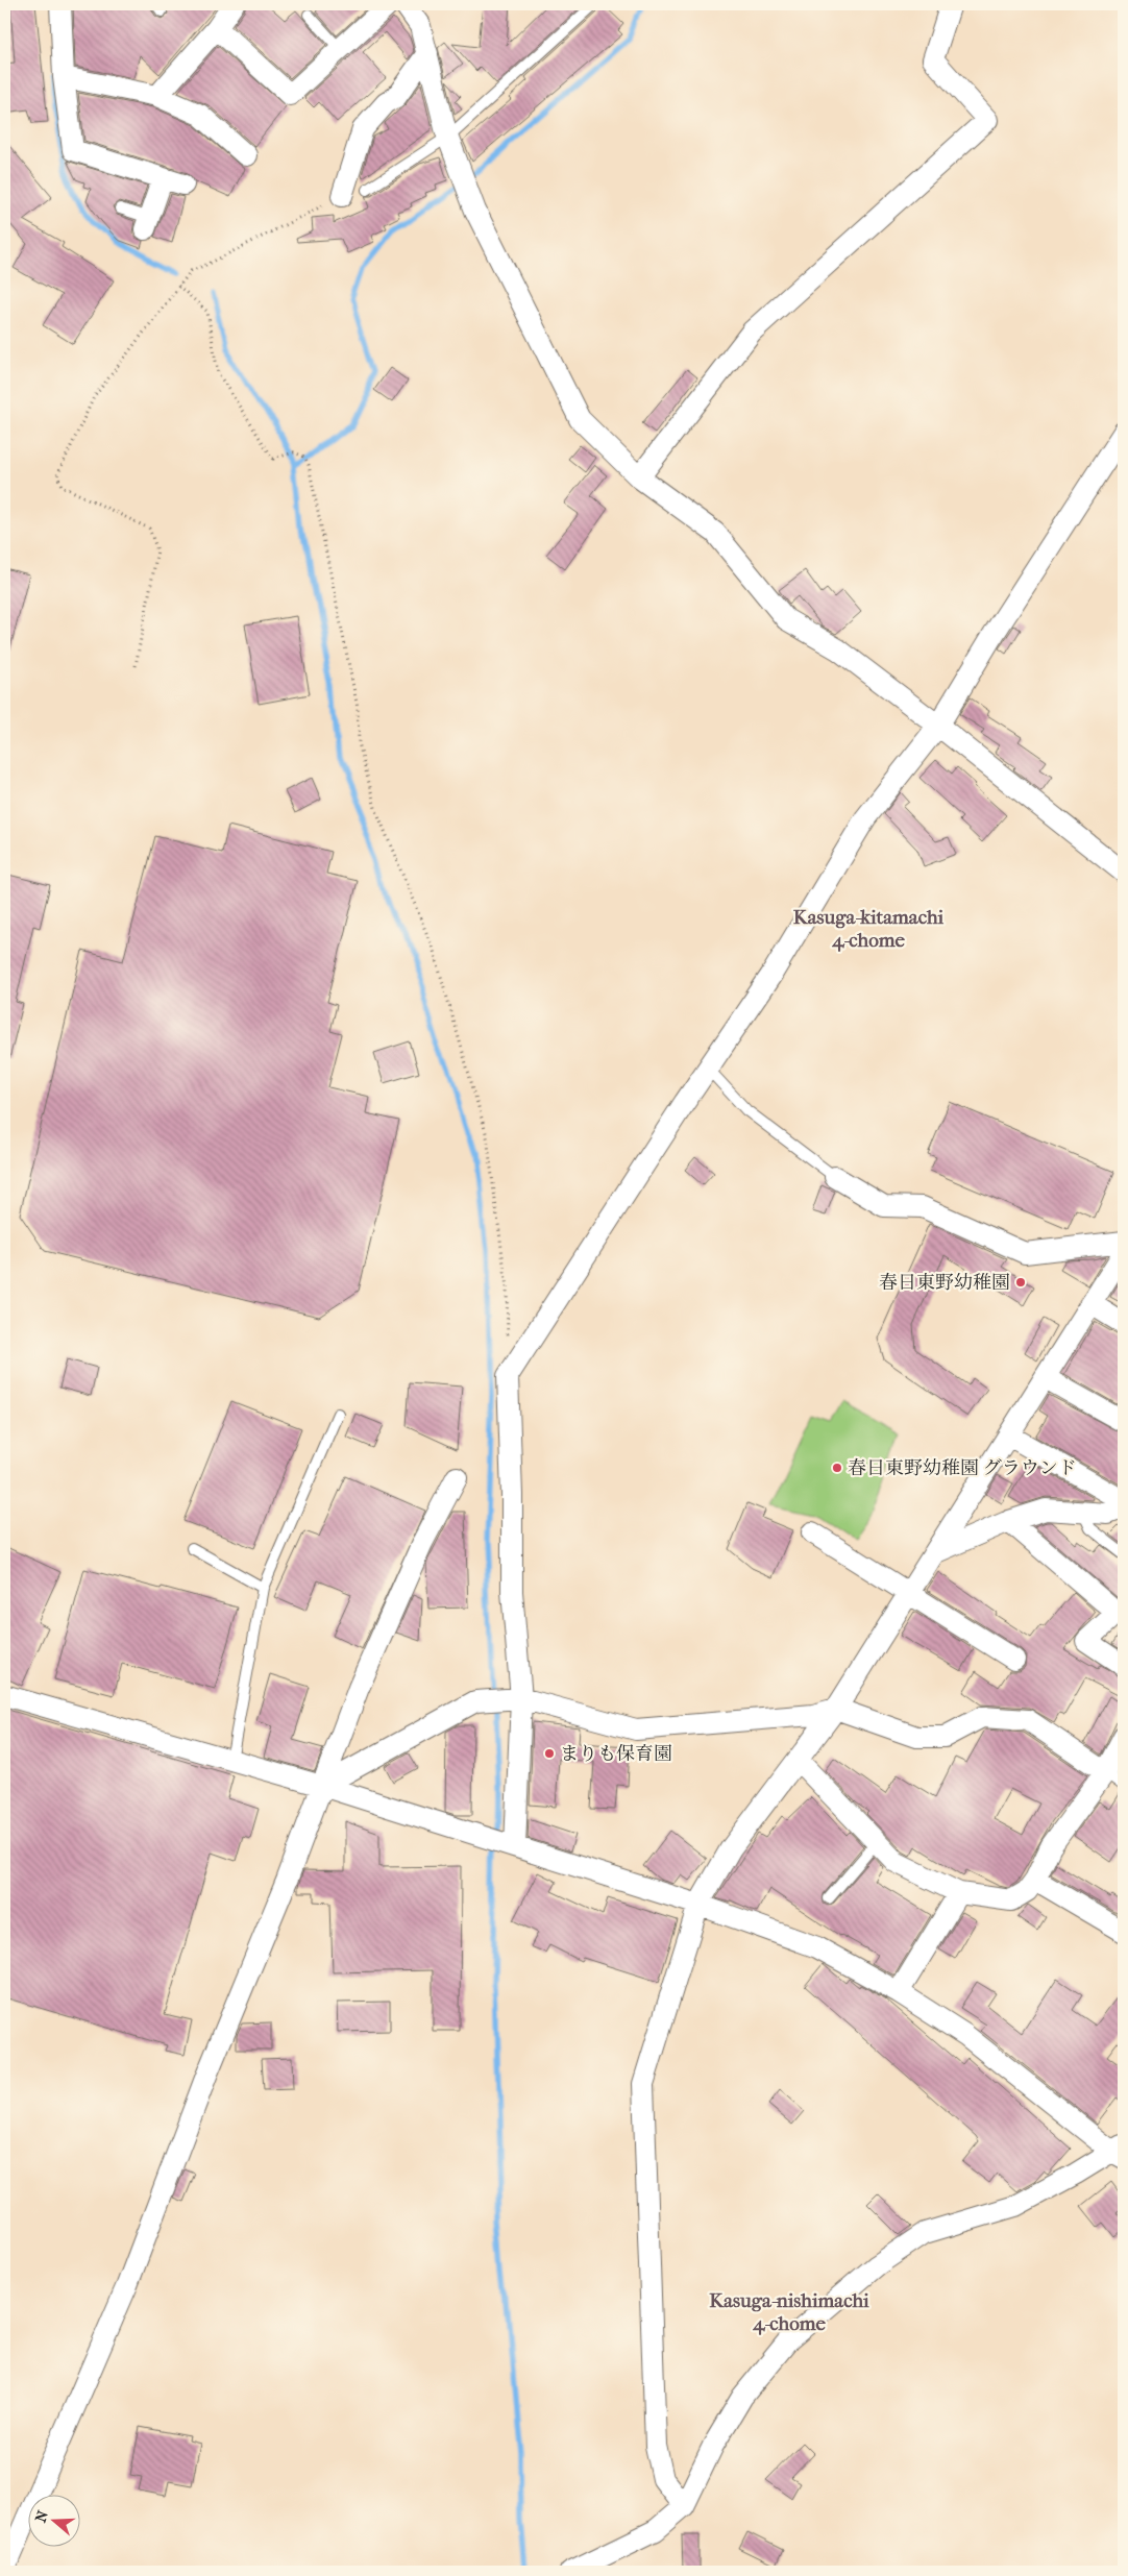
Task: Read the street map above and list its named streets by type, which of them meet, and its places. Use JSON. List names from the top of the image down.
{
  "districts": ["Kasuga-kitamachi 4-chome", "Kasuga-nishimachi 4-chome"],
  "places": ["春日東野幼稚園", "春日東野幼稚園 グラウンド", "まりも保育園"],
  "north": "left"
}
